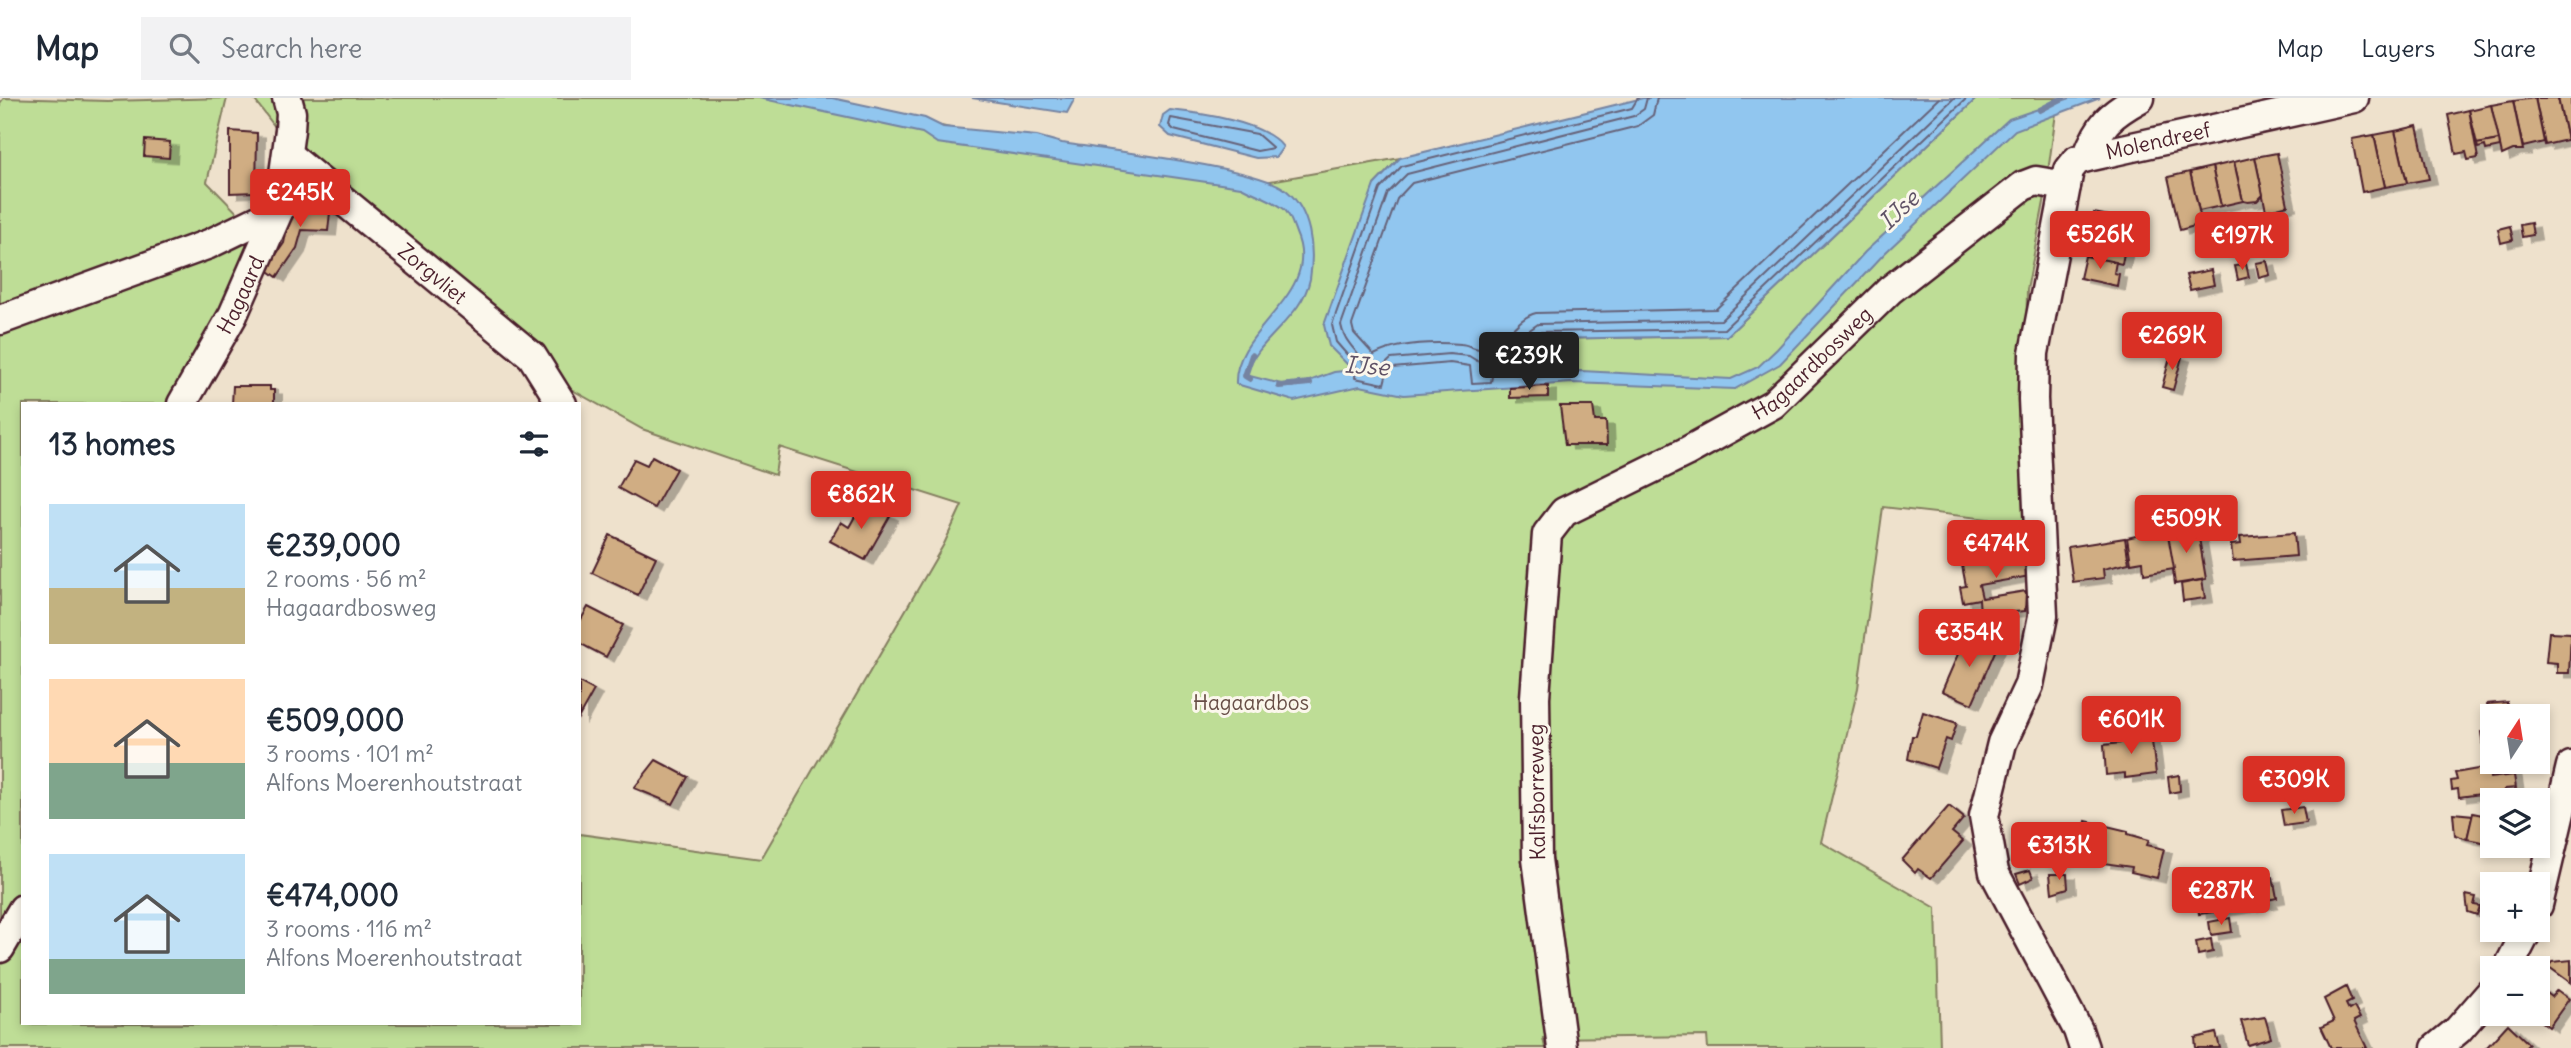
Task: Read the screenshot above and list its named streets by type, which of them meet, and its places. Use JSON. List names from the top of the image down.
{
  "streets": {
    "street": [
      "Molendreef",
      "Zorgvliet",
      "Hagaard",
      "Hagaardbosweg",
      "Kalfsborreweg"
    ]
  },
  "crossings": [
    ["Zorgvliet", "Hagaard"],
    ["Hagaardbosweg", "Kalfsborreweg"]
  ],
  "water": ["IJse"],
  "parks": ["Hagaardbos"],
  "north": "top",
  "page": {
    "header": "Map",
    "search": "Search here",
    "nav": ["Map", "Layers", "Share"],
    "price": [
      "€245K",
      "€526K",
      "€197K",
      "€269K",
      "€239K",
      "€862K",
      "€509K",
      "€474K",
      "€354K",
      "€601K",
      "€309K",
      "€313K",
      "€287K"
    ],
    "heading": "13 homes",
    "list": [
      {
        "name": "€239,000",
        "note": "2 rooms · 56 m² · Hagaardbosweg"
      },
      {
        "name": "€509,000",
        "note": "3 rooms · 101 m² · Alfons Moerenhoutstraat"
      },
      {
        "name": "€474,000",
        "note": "3 rooms · 116 m² · Alfons Moerenhoutstraat"
      }
    ],
    "map_buttons": ["+", "−"]
  }
}
